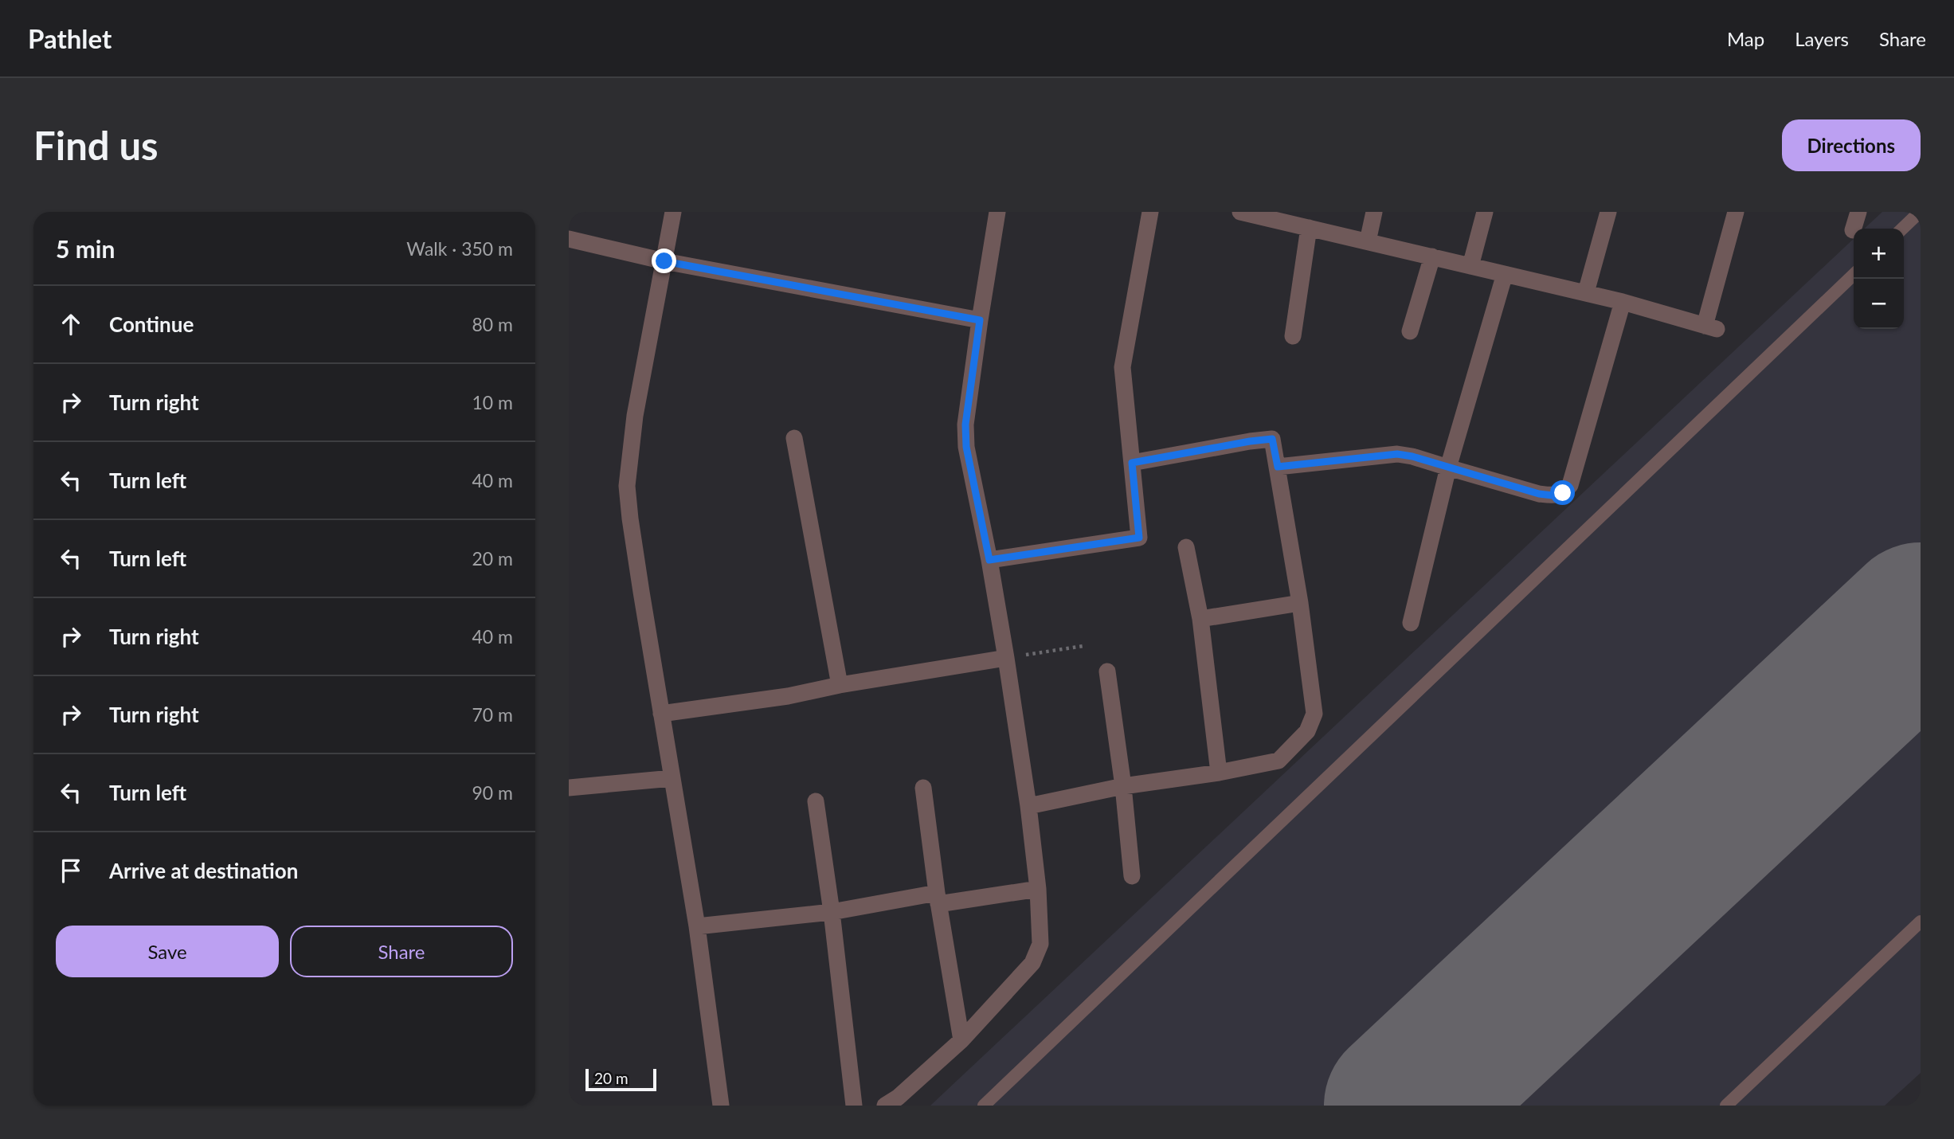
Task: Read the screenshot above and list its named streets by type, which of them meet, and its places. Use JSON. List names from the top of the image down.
{
  "scale_bar": "20 m",
  "page": {
    "header": "Pathlet",
    "nav": ["Map", "Layers", "Share"],
    "buttons": [
      "Directions",
      ["Save", "Share"]
    ],
    "title": "Find us",
    "heading": ["5 min", "Walk · 350 m"],
    "map_buttons": ["+", "−"],
    "list": [
      ["Continue", "80 m"],
      ["Turn right", "10 m"],
      ["Turn left", "40 m"],
      ["Turn left", "20 m"],
      ["Turn right", "40 m"],
      ["Turn right", "70 m"],
      ["Turn left", "90 m"],
      "Arrive at destination"
    ],
    "scale": "20 m"
  }
}
